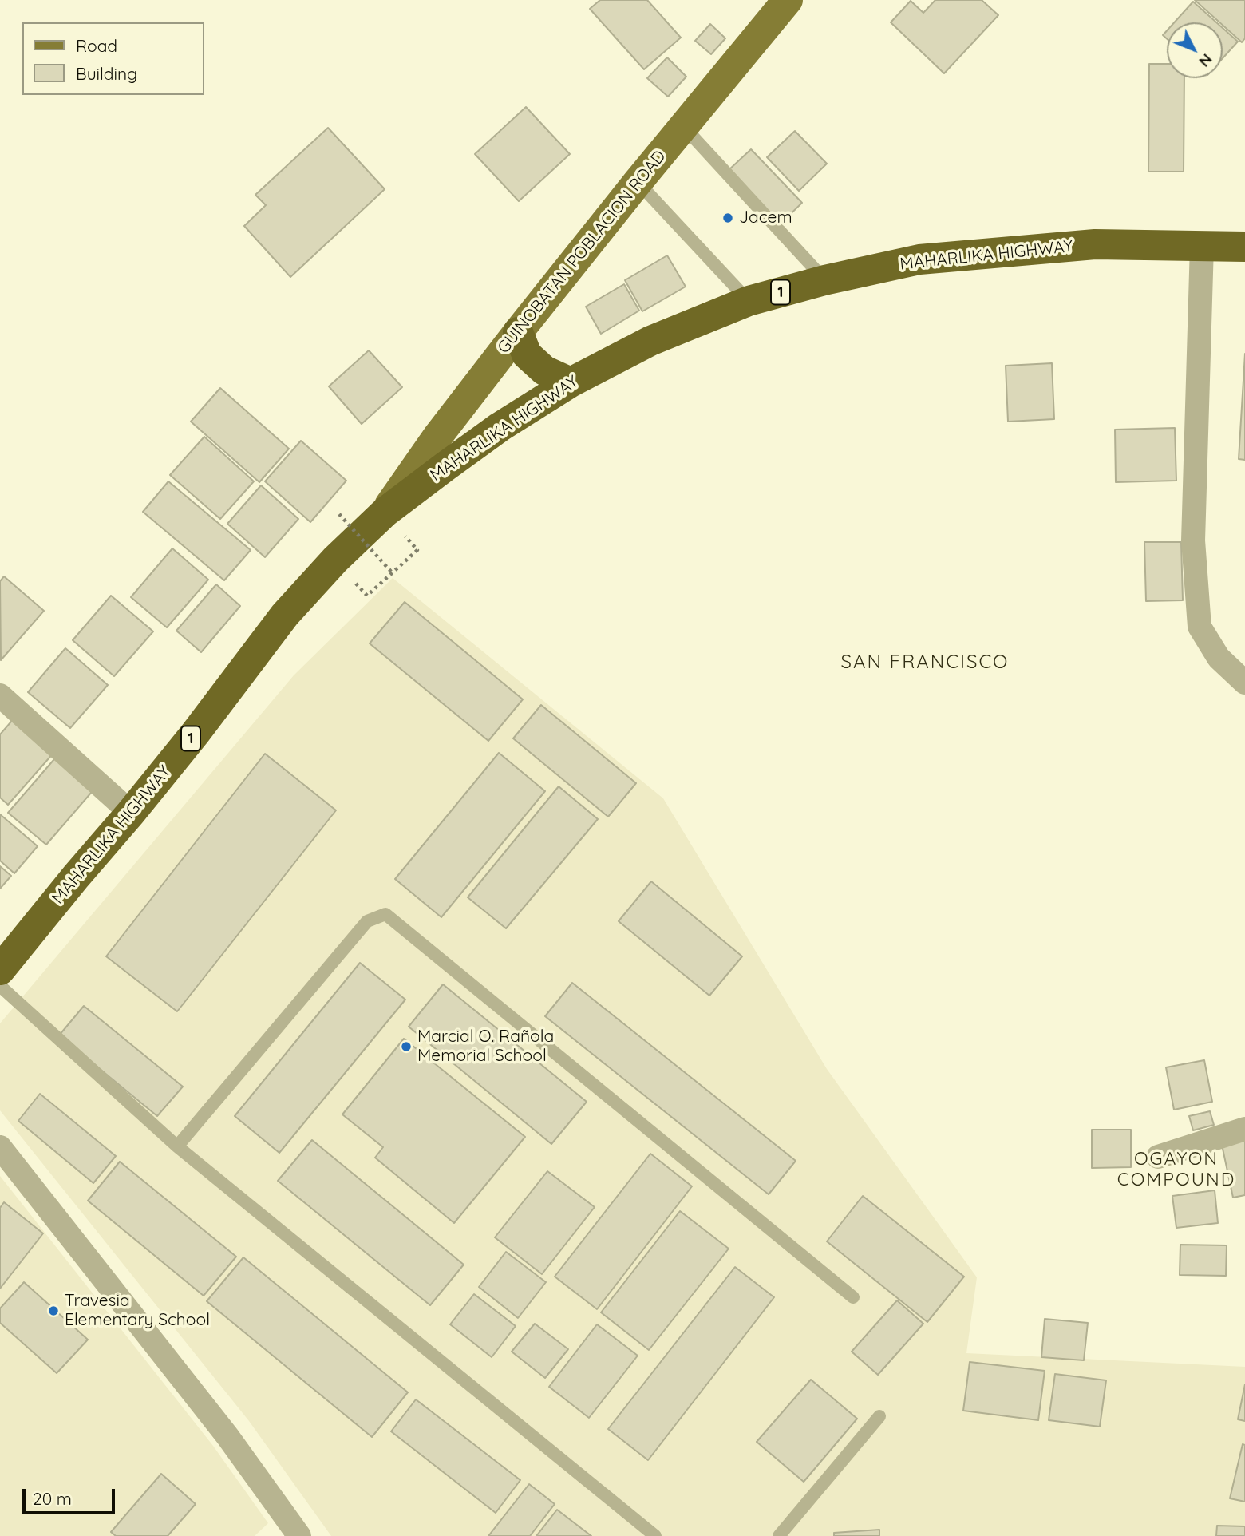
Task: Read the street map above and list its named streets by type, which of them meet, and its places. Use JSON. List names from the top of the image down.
{
  "streets": {
    "highway": ["MAHARLIKA HIGHWAY", "1"],
    "main road": ["GUINOBATAN POBLACION ROAD"]
  },
  "crossings": [
    ["GUINOBATAN POBLACION ROAD", "MAHARLIKA HIGHWAY"]
  ],
  "districts": ["SAN FRANCISCO", "OGAYON COMPOUND"],
  "places": ["Jacem", "Marcial O. Rañola Memorial School", "Travesia Elementary School"],
  "legend": ["Road", "Building"],
  "scale_bar": "20 m",
  "north": "bottom right"
}
